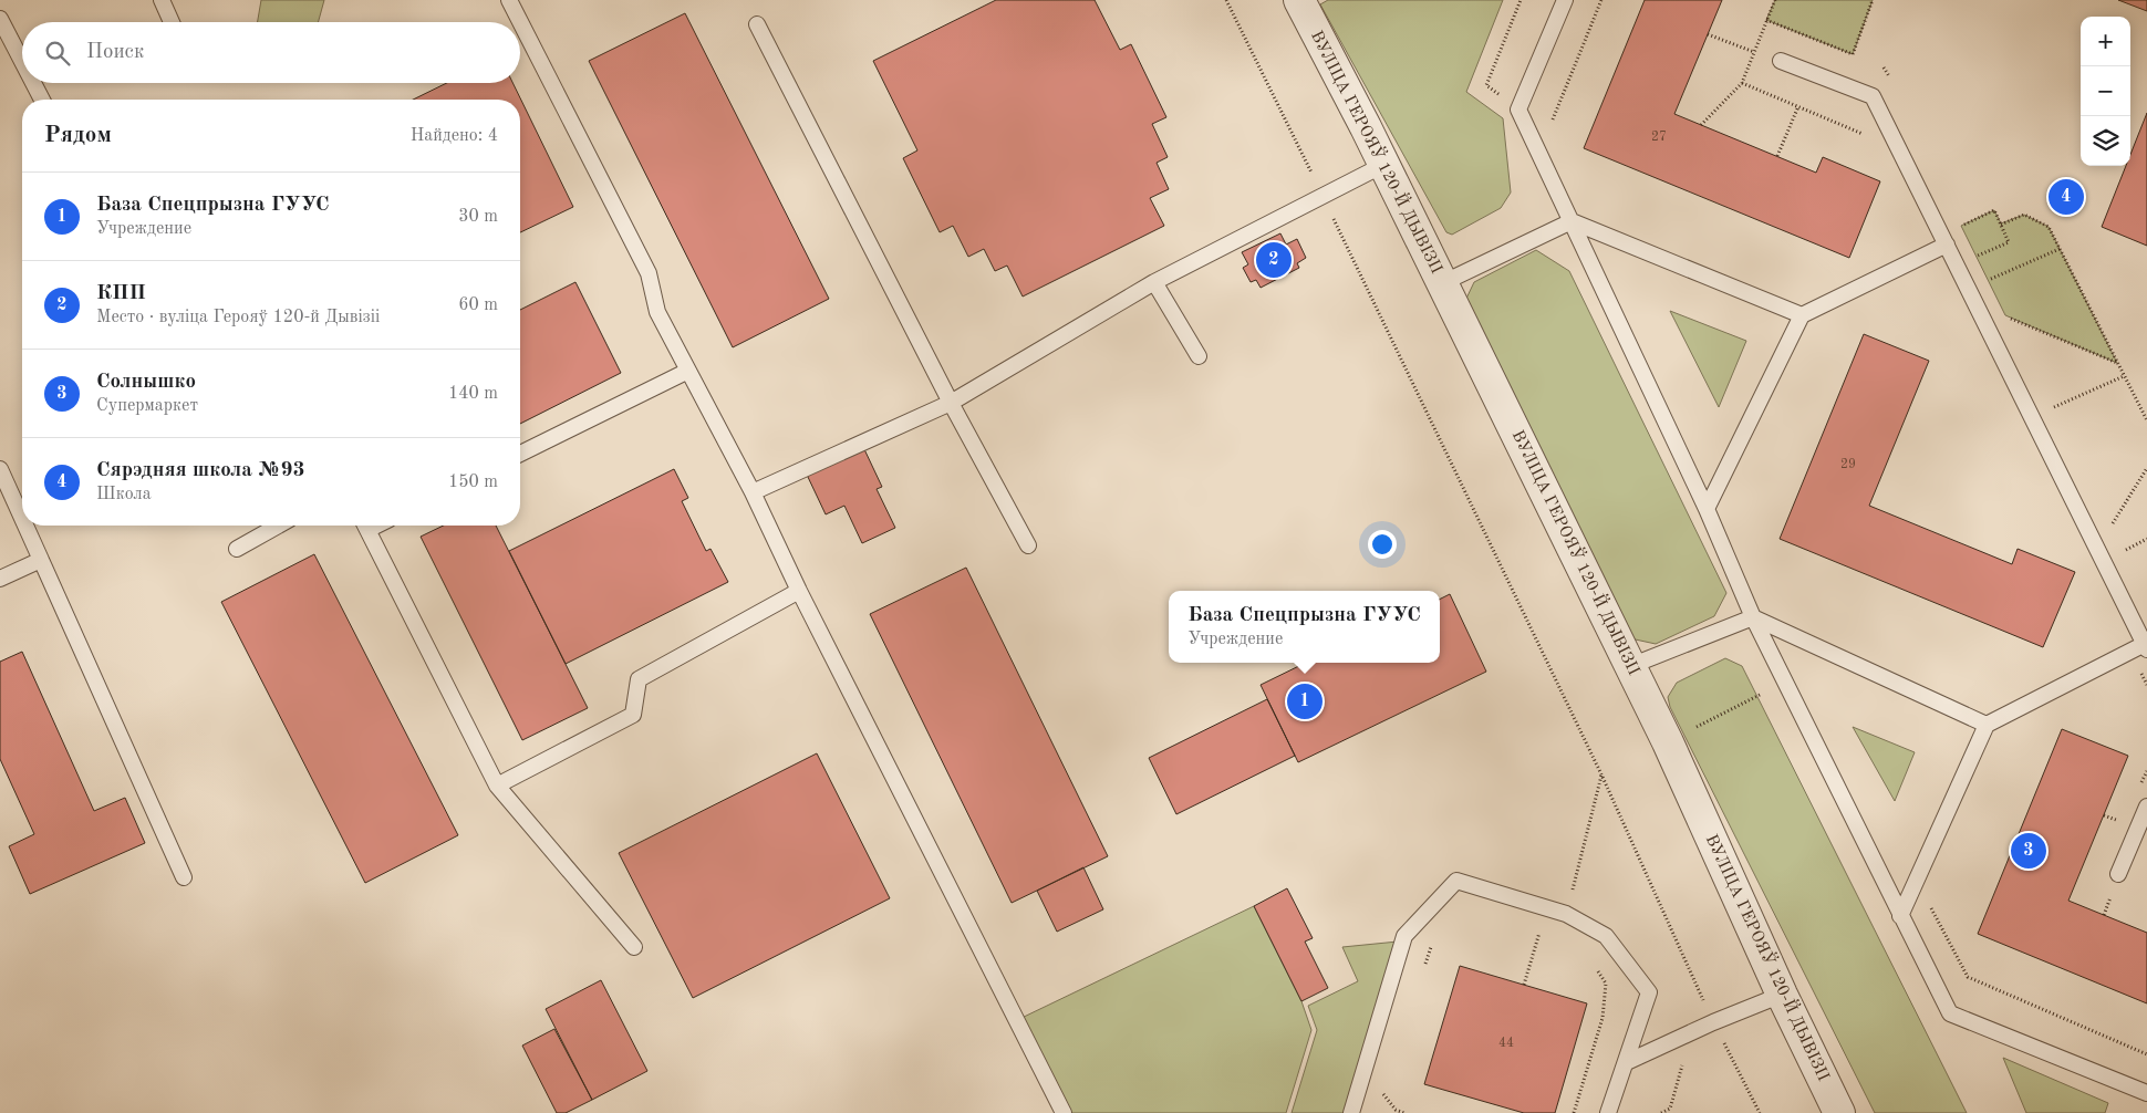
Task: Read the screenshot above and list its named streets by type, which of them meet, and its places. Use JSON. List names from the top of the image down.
{
  "streets": {
    "street": ["ВУЛІЦА ГЕРОЯЎ 120-Й ДЫВІЗІІ"]
  },
  "house_numbers": ["27", "29", "44"],
  "page": {
    "map_buttons": ["+", "−"],
    "search": "Поиск",
    "heading": ["Рядом", "Найдено: 4"],
    "list": [
      {
        "mark": "1",
        "name": "База Спецпрызна ГУУС",
        "note": "Учреждение",
        "value": "30 m"
      },
      {
        "mark": "2",
        "name": "КПП",
        "note": "Место · вуліца Герояў 120-й Дывізіі",
        "value": "60 m"
      },
      {
        "mark": "3",
        "name": "Солнышко",
        "note": "Супермаркет",
        "value": "140 m"
      },
      {
        "mark": "4",
        "name": "Сярэдняя школа №93",
        "note": "Школа",
        "value": "150 m"
      }
    ],
    "pins": [
      "4",
      "2",
      "1",
      "3"
    ],
    "popup": ["База Спецпрызна ГУУС", "Учреждение"]
  }
}
